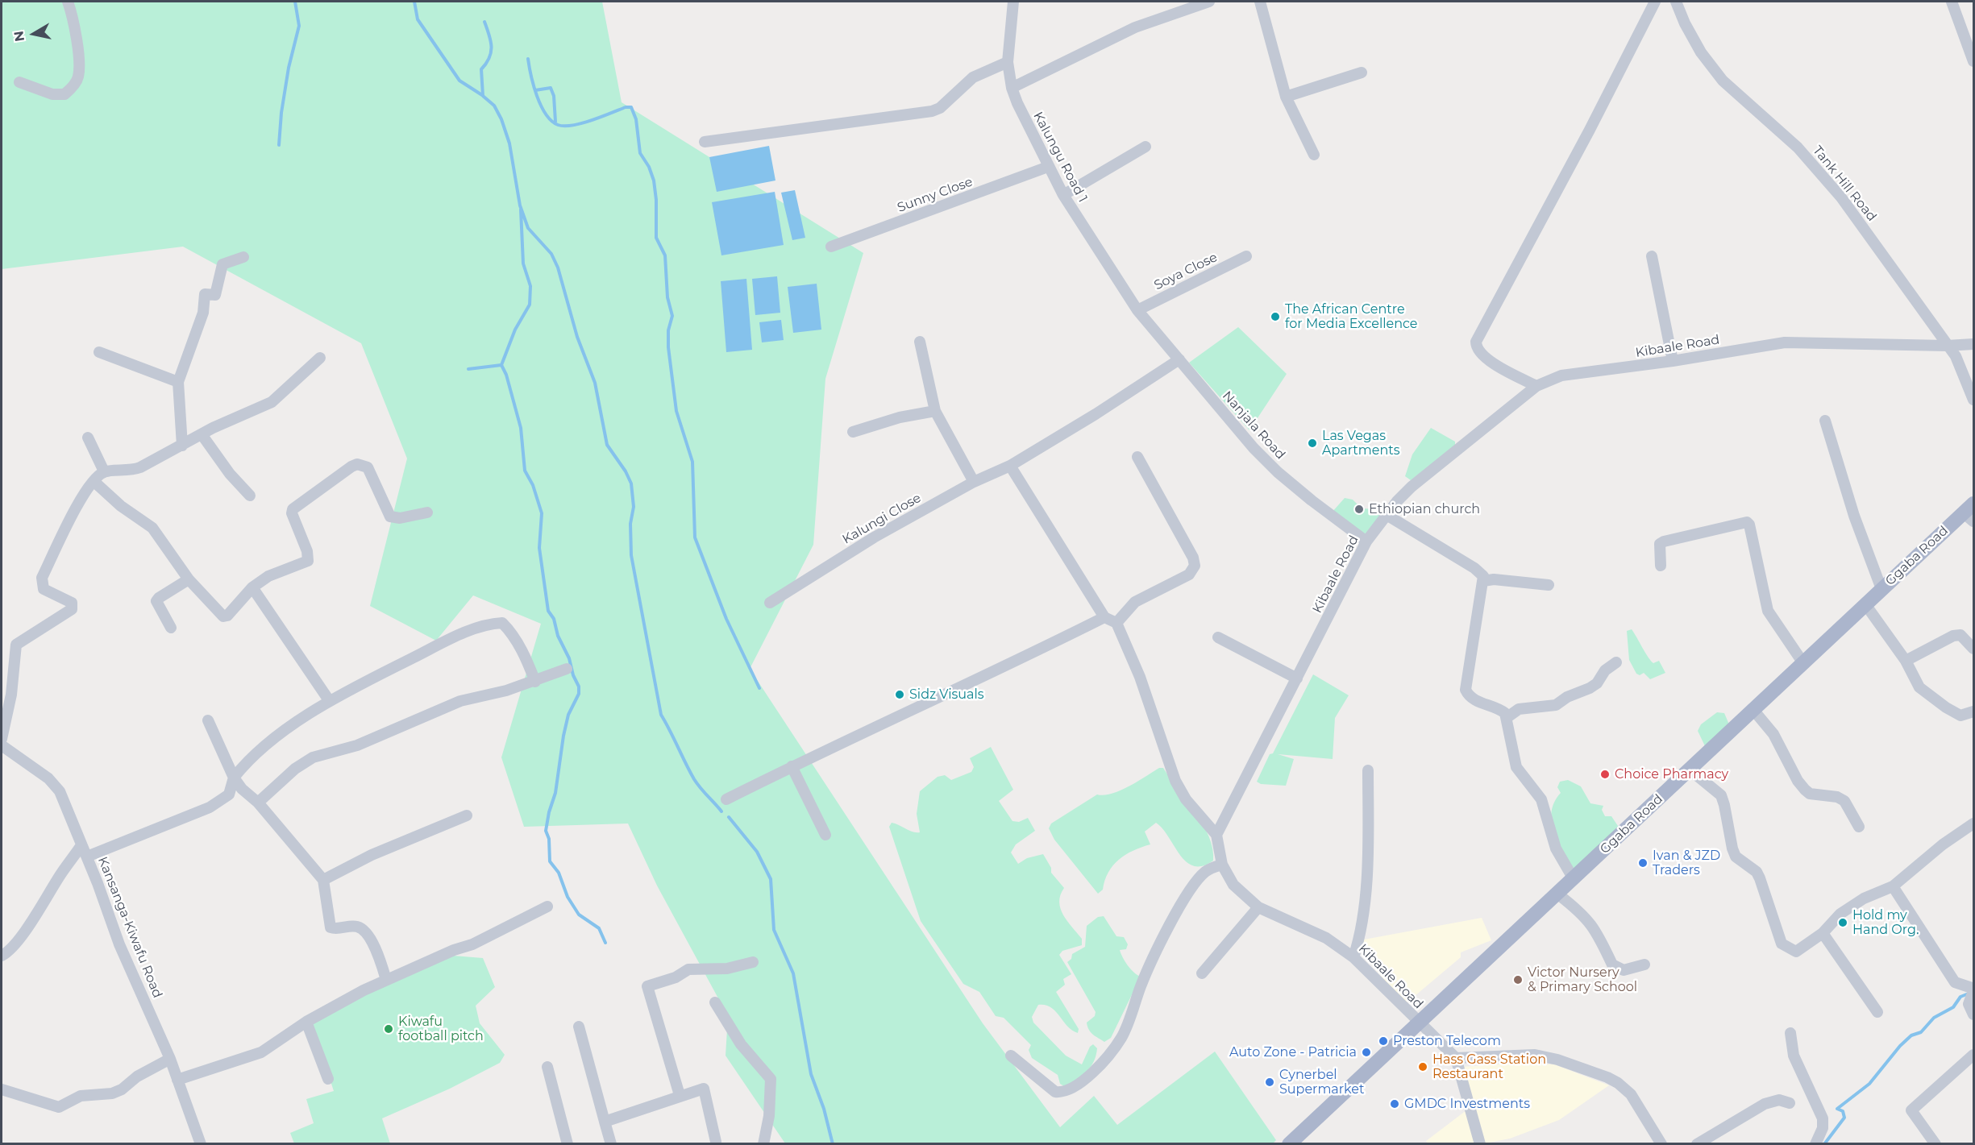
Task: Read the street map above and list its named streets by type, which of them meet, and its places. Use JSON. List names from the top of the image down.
{
  "streets": {
    "main road": ["Ggaba Road"],
    "street": [
      "Kalungu Road 1",
      "Tank Hill Road",
      "Sunny Close",
      "Soya Close",
      "Kibaale Road",
      "Nanjala Road",
      "Kalungi Close",
      "Kansanga-Kiwafu Road"
    ]
  },
  "crossings": [
    ["Kalungu Road 1", "Sunny Close"],
    ["Kalungu Road 1", "Soya Close"],
    ["Kalungu Road 1", "Nanjala Road"],
    ["Tank Hill Road", "Kibaale Road"],
    ["Soya Close", "Nanjala Road"],
    ["Kibaale Road", "Nanjala Road"],
    ["Kibaale Road", "Ggaba Road"],
    ["Nanjala Road", "Kalungi Close"]
  ],
  "places": [
    "The African Centre for Media Excellence",
    "Las Vegas Apartments",
    "Ethiopian church",
    "Sidz Visuals",
    "Choice Pharmacy",
    "Ivan & JZD Traders",
    "Hold my Hand Org.",
    "Victor Nursery & Primary School",
    "Kiwafu football pitch",
    "Preston Telecom",
    "Auto Zone - Patricia",
    "Hass Gass Station Restaurant",
    "Cynerbel Supermarket",
    "GMDC Investments"
  ],
  "north": "left"
}
